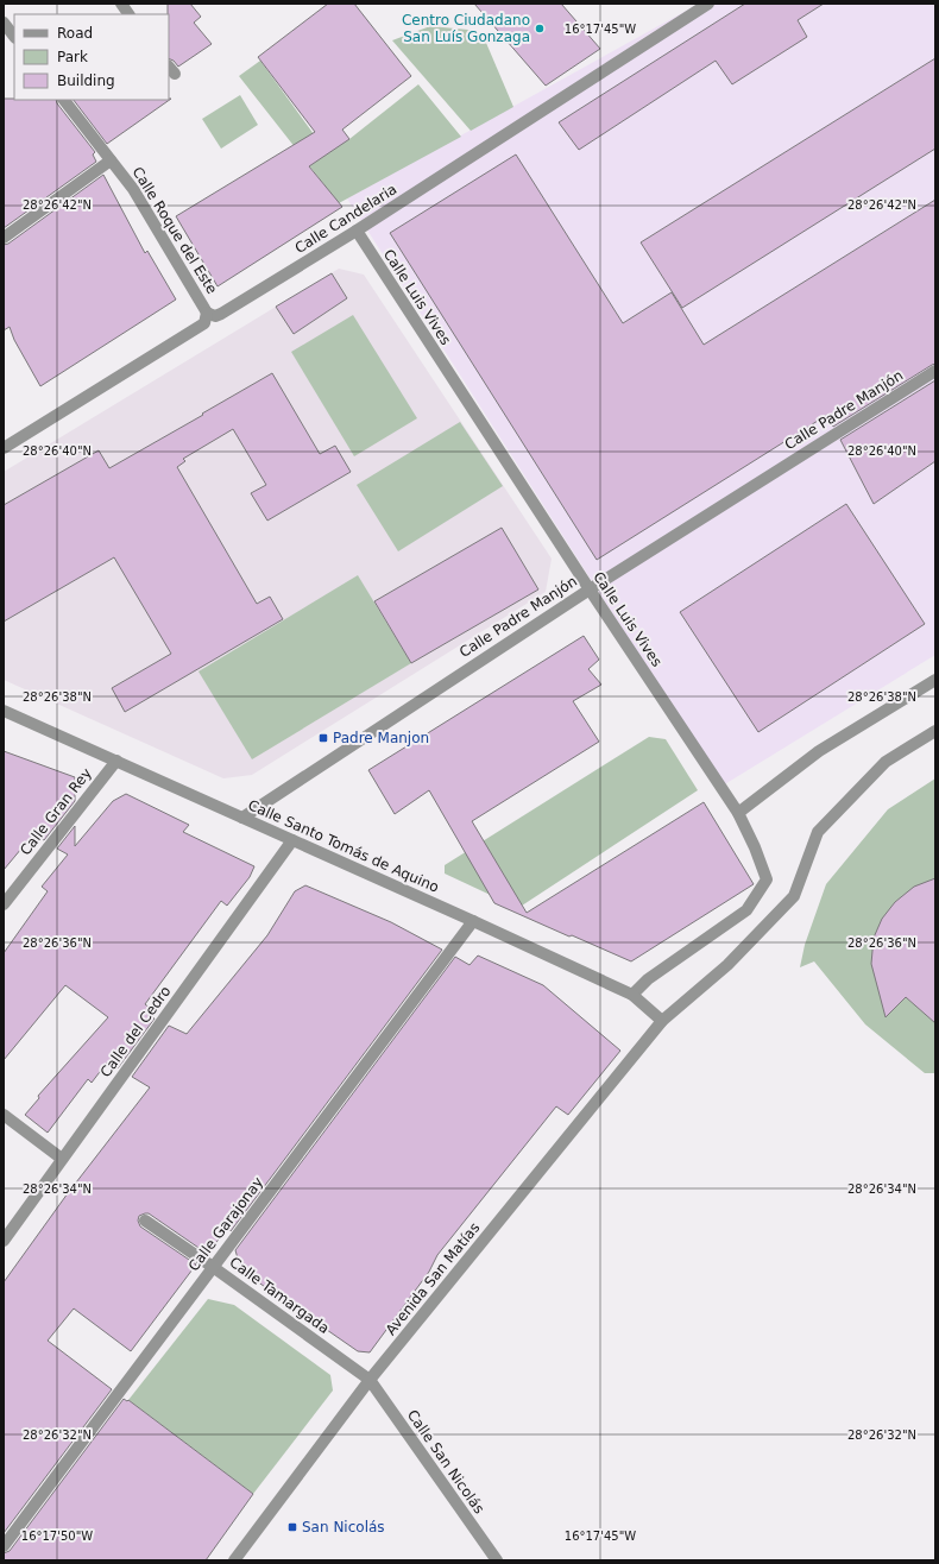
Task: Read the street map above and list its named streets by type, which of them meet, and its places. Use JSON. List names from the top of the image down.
{
  "streets": {
    "street": [
      "Calle Candelaria",
      "Calle Roque del Este",
      "Calle Luis Vives",
      "Calle Padre Manjón",
      "Calle Gran Rey",
      "Calle Santo Tomás de Aquino",
      "Calle del Cedro",
      "Calle Garajonay",
      "Avenida San Matías",
      "Calle Tamargada",
      "Calle San Nicolás"
    ]
  },
  "crossings": [
    ["Calle Candelaria", "Calle Roque del Este"],
    ["Calle Candelaria", "Calle Luis Vives"],
    ["Calle Luis Vives", "Calle Padre Manjón"],
    ["Calle Luis Vives", "Calle Santo Tomás de Aquino"],
    ["Calle Padre Manjón", "Calle Santo Tomás de Aquino"],
    ["Calle Gran Rey", "Calle Santo Tomás de Aquino"],
    ["Calle Santo Tomás de Aquino", "Calle del Cedro"],
    ["Calle Santo Tomás de Aquino", "Calle Garajonay"],
    ["Calle Santo Tomás de Aquino", "Avenida San Matías"],
    ["Calle Garajonay", "Calle Tamargada"],
    ["Avenida San Matías", "Calle Tamargada"],
    ["Avenida San Matías", "Calle San Nicolás"],
    ["Calle Tamargada", "Calle San Nicolás"]
  ],
  "places": {
    "other": ["Centro Ciudadano San Luís Gonzaga"],
    "transit": ["Padre Manjon", "San Nicolás"]
  },
  "legend": ["Road", "Park", "Building"],
  "coordinates": [
    "16°17'45\"W",
    "28°26'42\"N",
    "28°26'40\"N",
    "28°26'38\"N",
    "28°26'36\"N",
    "28°26'34\"N",
    "28°26'32\"N",
    "16°17'50\"W"
  ]
}
